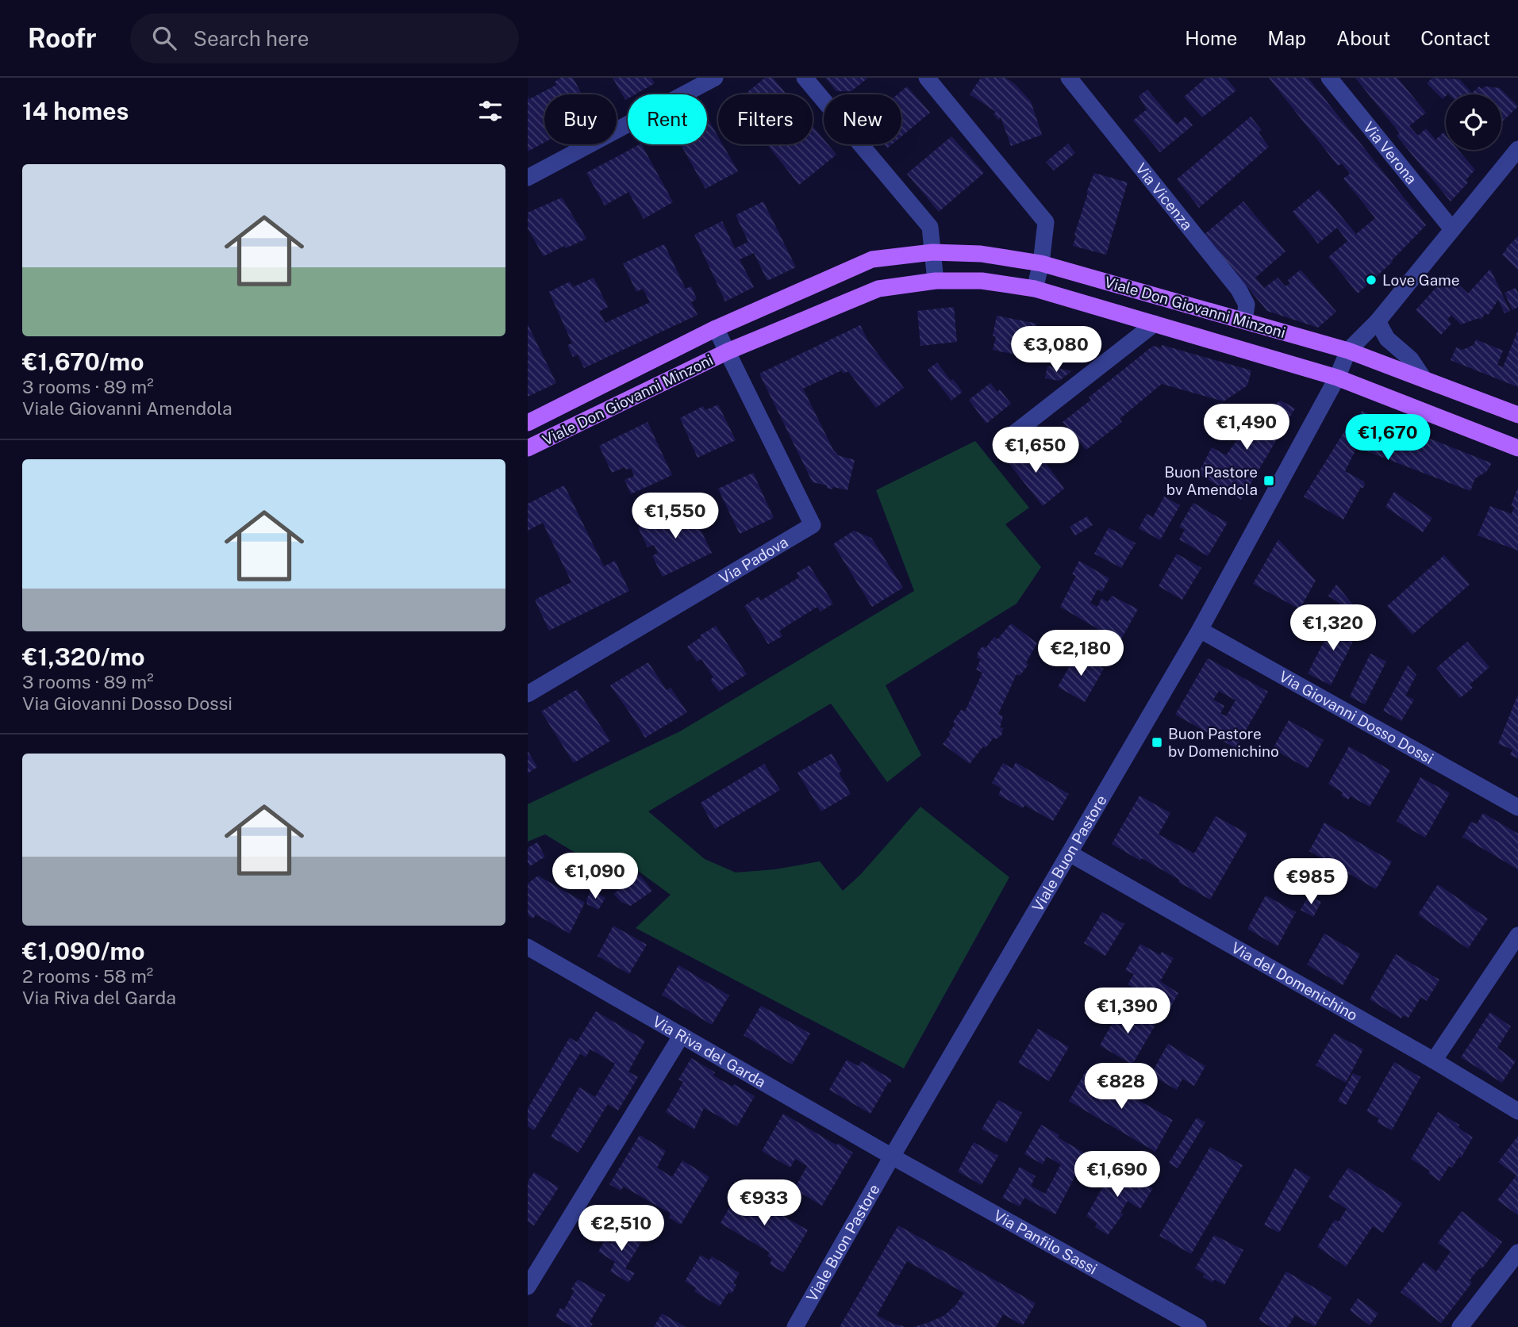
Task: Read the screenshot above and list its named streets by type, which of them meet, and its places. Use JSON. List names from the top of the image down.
{
  "streets": {
    "main road": ["Viale Don Giovanni Minzoni"],
    "street": [
      "Via Verona",
      "Via Vicenza",
      "Via Padova",
      "Via Giovanni Dosso Dossi",
      "Viale Buon Pastore",
      "Via del Domenichino",
      "Via Riva del Garda",
      "Via Panfilo Sassi"
    ]
  },
  "crossings": [
    ["Via Vicenza", "Viale Don Giovanni Minzoni"],
    ["Viale Don Giovanni Minzoni", "Via Padova"],
    ["Viale Don Giovanni Minzoni", "Viale Buon Pastore"],
    ["Via Giovanni Dosso Dossi", "Viale Buon Pastore"],
    ["Viale Buon Pastore", "Via del Domenichino"],
    ["Viale Buon Pastore", "Via Riva del Garda"],
    ["Viale Buon Pastore", "Via Panfilo Sassi"],
    ["Via Riva del Garda", "Via Panfilo Sassi"]
  ],
  "places": {
    "other": ["Love Game"],
    "transit": ["Buon Pastore bv Amendola", "Buon Pastore bv Domenichino"]
  },
  "page": {
    "header": "Roofr",
    "search": "Search here",
    "nav": [
      "Home",
      "Map",
      "About",
      "Contact"
    ],
    "heading": "14 homes",
    "chip": [
      "Buy",
      "Rent",
      "Filters",
      "New"
    ],
    "list": [
      {
        "name": "€1,670/mo",
        "note": "3 rooms · 89 m² · Viale Giovanni Amendola"
      },
      {
        "name": "€1,320/mo",
        "note": "3 rooms · 89 m² · Via Giovanni Dosso Dossi"
      },
      {
        "name": "€1,090/mo",
        "note": "2 rooms · 58 m² · Via Riva del Garda"
      }
    ],
    "price": [
      "€3,080",
      "€1,490",
      "€1,670",
      "€1,650",
      "€1,550",
      "€1,320",
      "€2,180",
      "€1,090",
      "€985",
      "€1,390",
      "€828",
      "€1,690",
      "€933",
      "€2,510"
    ]
  }
}
